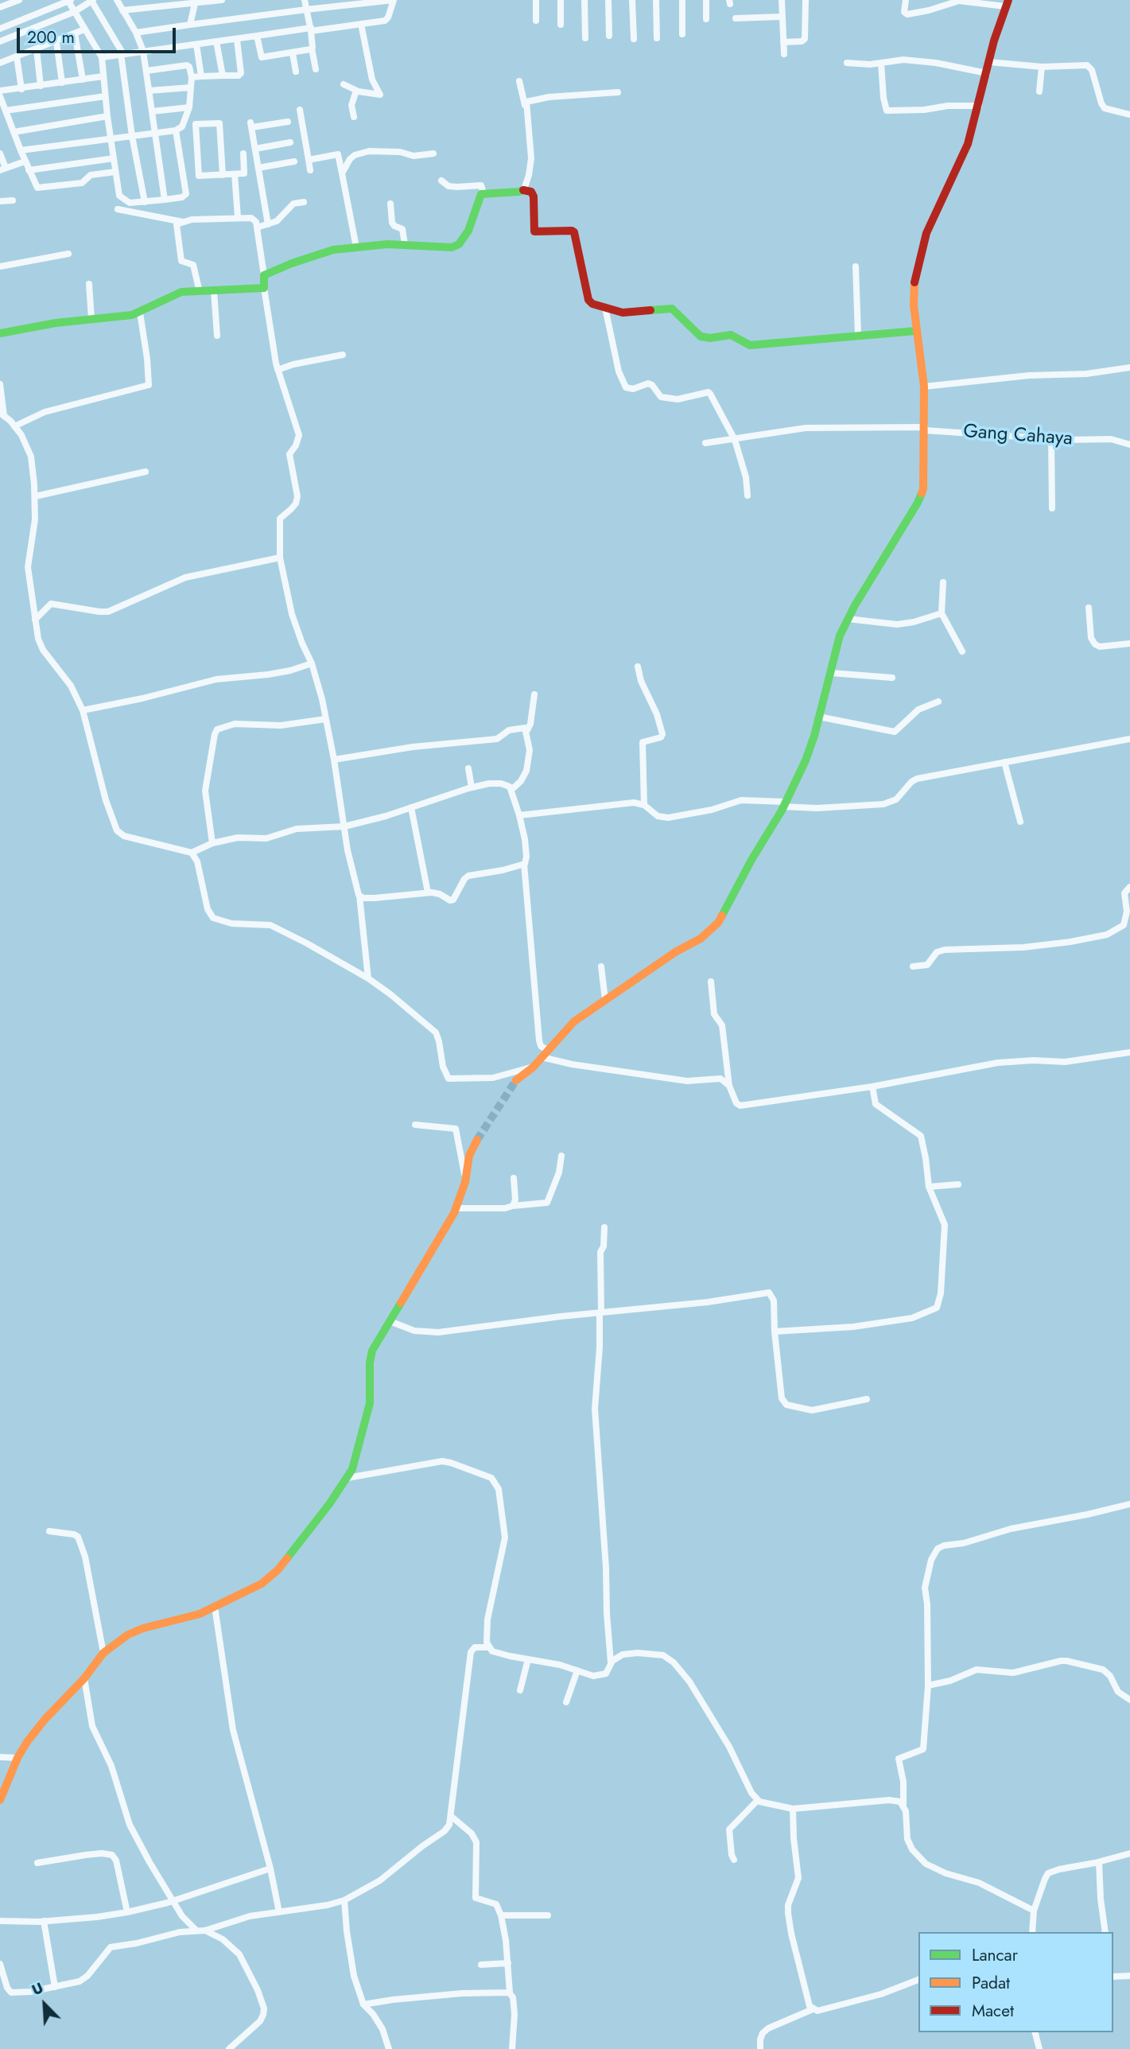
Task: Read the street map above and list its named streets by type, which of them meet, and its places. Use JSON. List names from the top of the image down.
{
  "streets": {
    "street": ["Gang Cahaya"]
  },
  "legend": ["Lancar", "Padat", "Macet"],
  "scale_bar": "200 m",
  "north": "top left"
}
